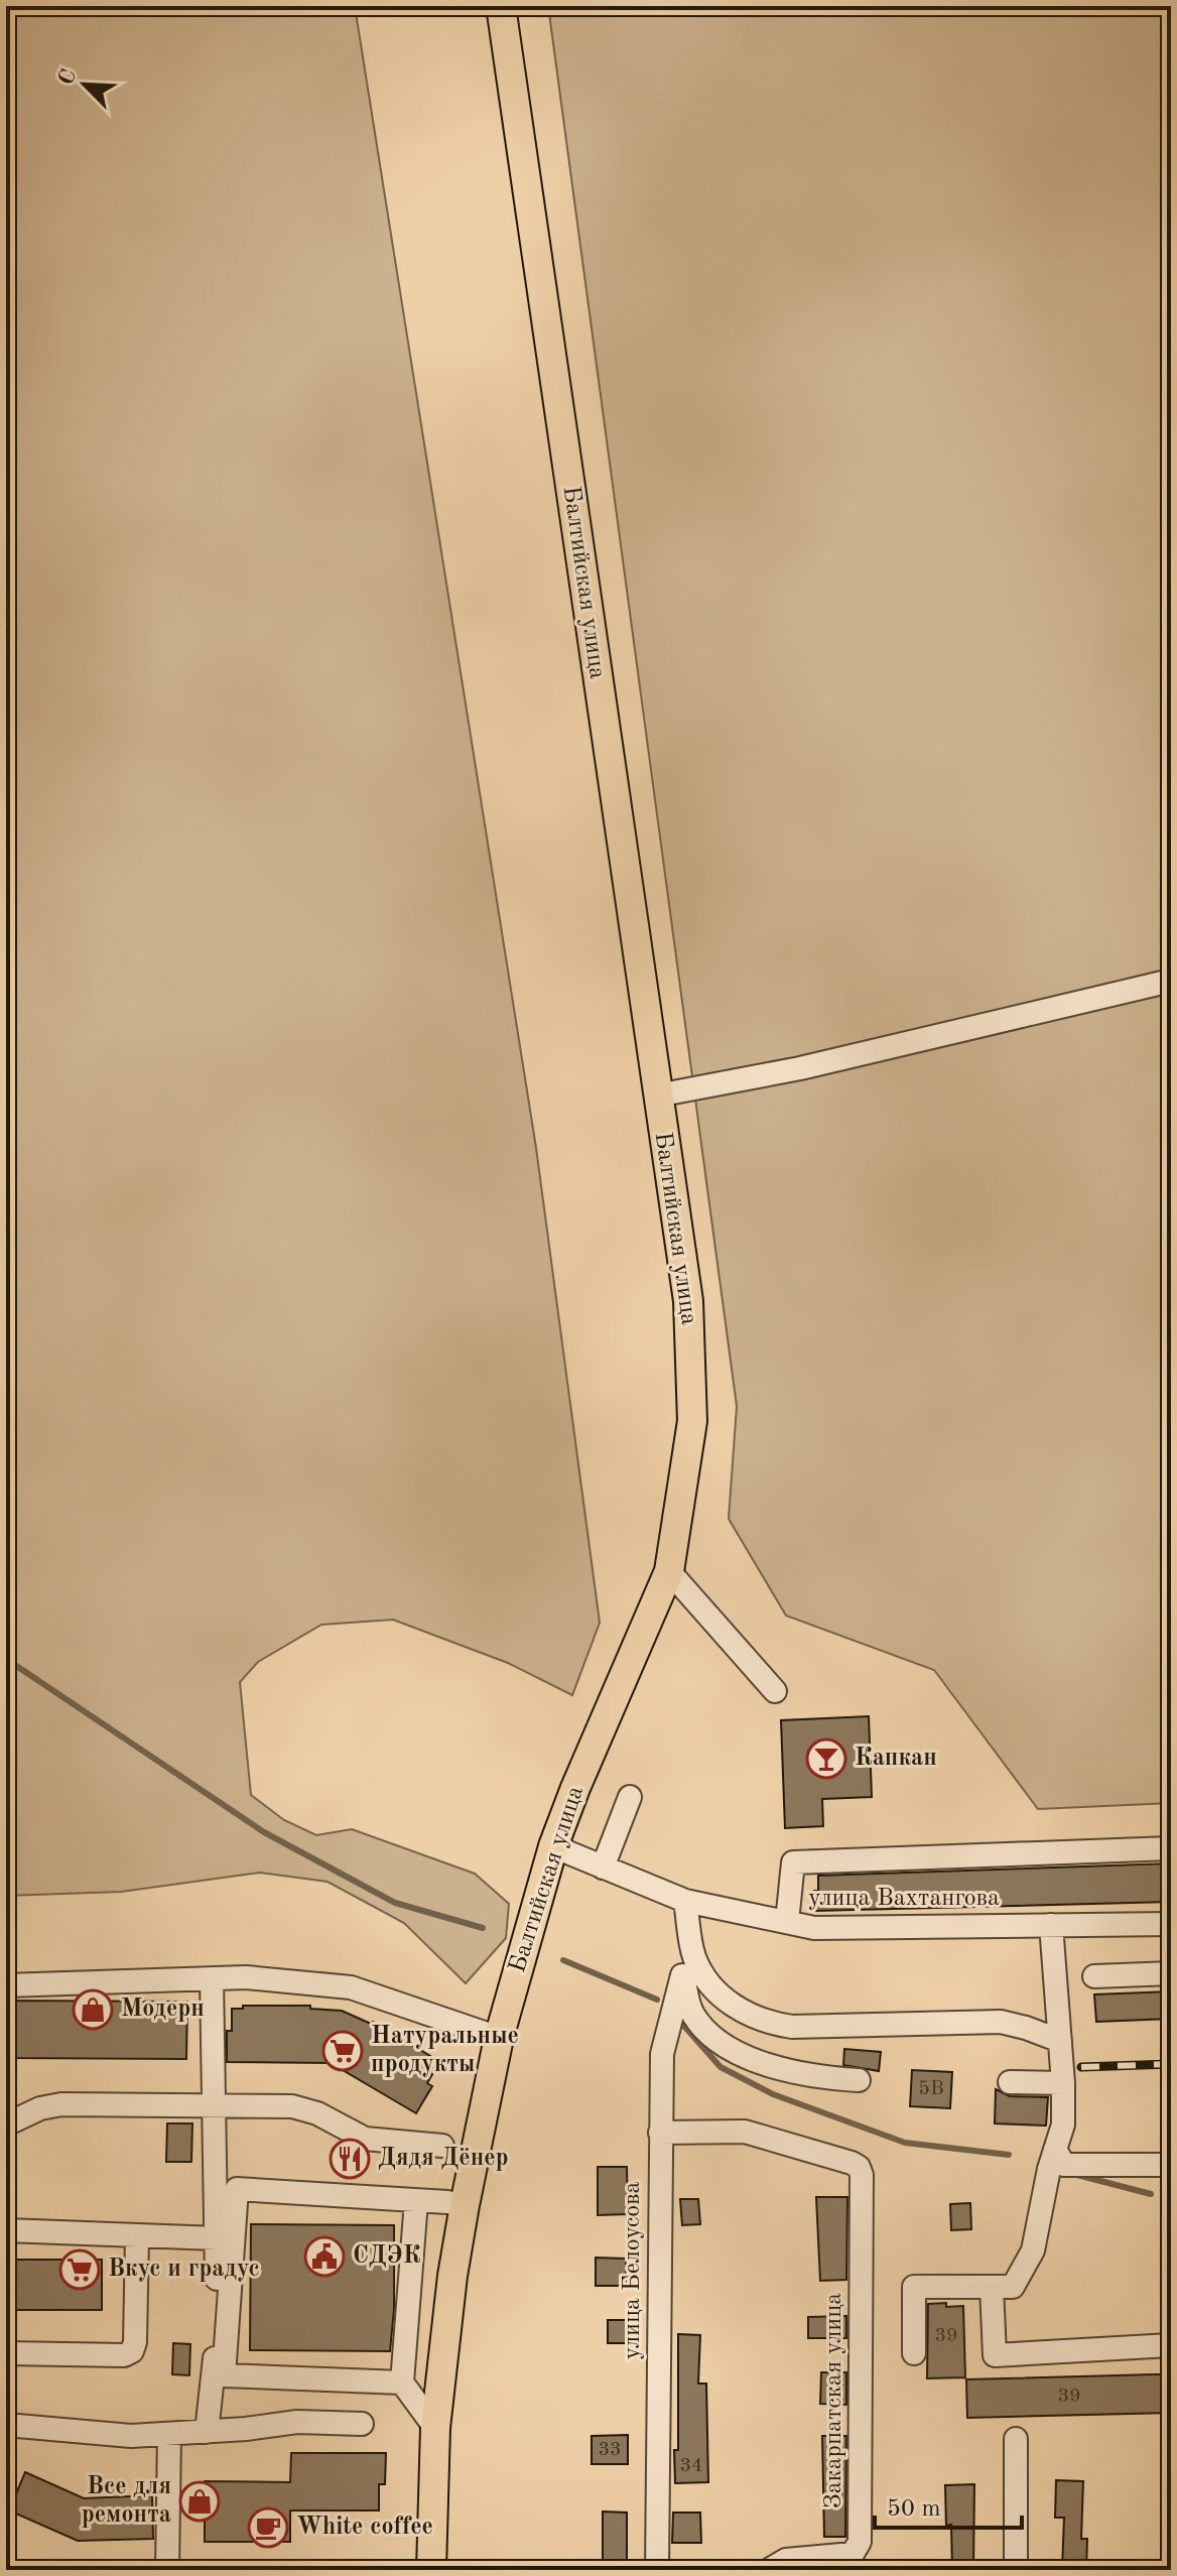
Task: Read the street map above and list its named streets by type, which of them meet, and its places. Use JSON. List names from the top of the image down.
{
  "streets": {
    "main road": ["Балтийская улица"],
    "street": ["улица Вахтангова", "улица Белоусова", "Закарпатская улица"]
  },
  "crossings": [
    ["Балтийская улица", "улица Вахтангова"],
    ["улица Белоусова", "Закарпатская улица"]
  ],
  "places": {
    "bar": ["Капкан"],
    "shop": ["Модерн", "Все для ремонта"],
    "supermarket": ["Натуральные продукты", "Вкус и градус"],
    "restaurant": ["Дядя Дёнер"],
    "public building": ["СДЭК"],
    "cafe": ["White coffee"]
  },
  "house_numbers": [
    "5В",
    "39",
    "39",
    "33",
    "34"
  ],
  "scale_bar": "50 m",
  "north": "top left"
}
